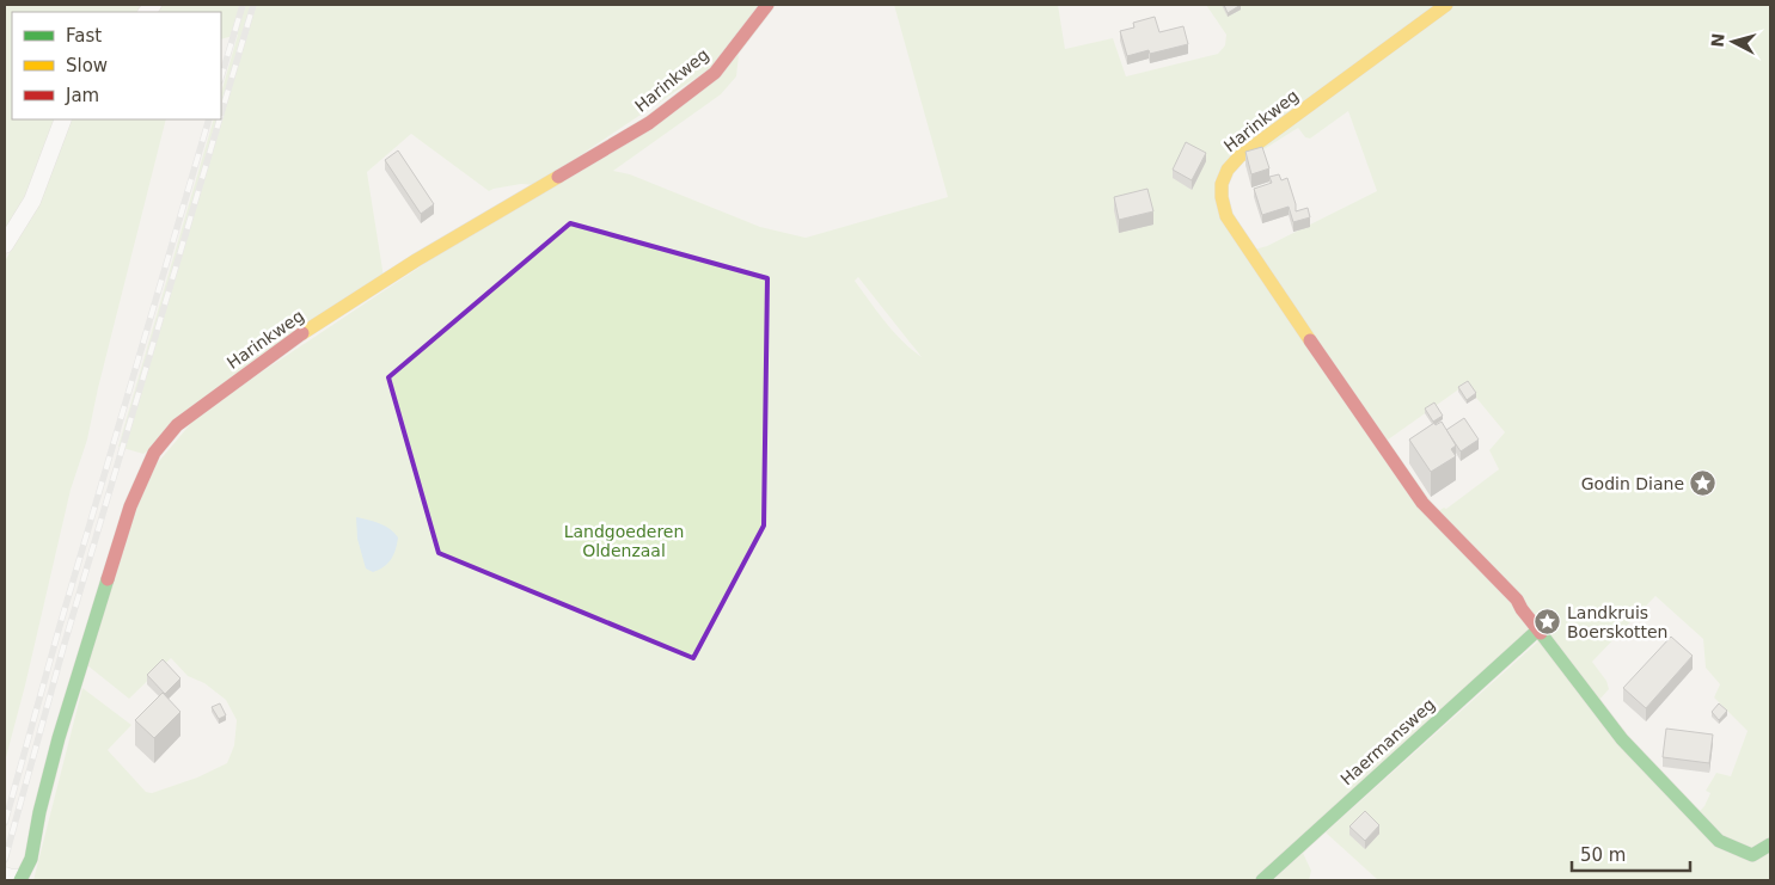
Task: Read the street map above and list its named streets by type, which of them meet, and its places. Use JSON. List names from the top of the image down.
{
  "streets": {
    "street": ["Harinkweg", "Haermansweg"]
  },
  "crossings": [
    ["Harinkweg", "Haermansweg"]
  ],
  "parks": ["Landgoederen Oldenzaal"],
  "places": {
    "place": ["Godin Diane", "Landkruis Boerskotten"]
  },
  "legend": ["Fast", "Slow", "Jam"],
  "scale_bar": "50 m",
  "north": "left"
}
